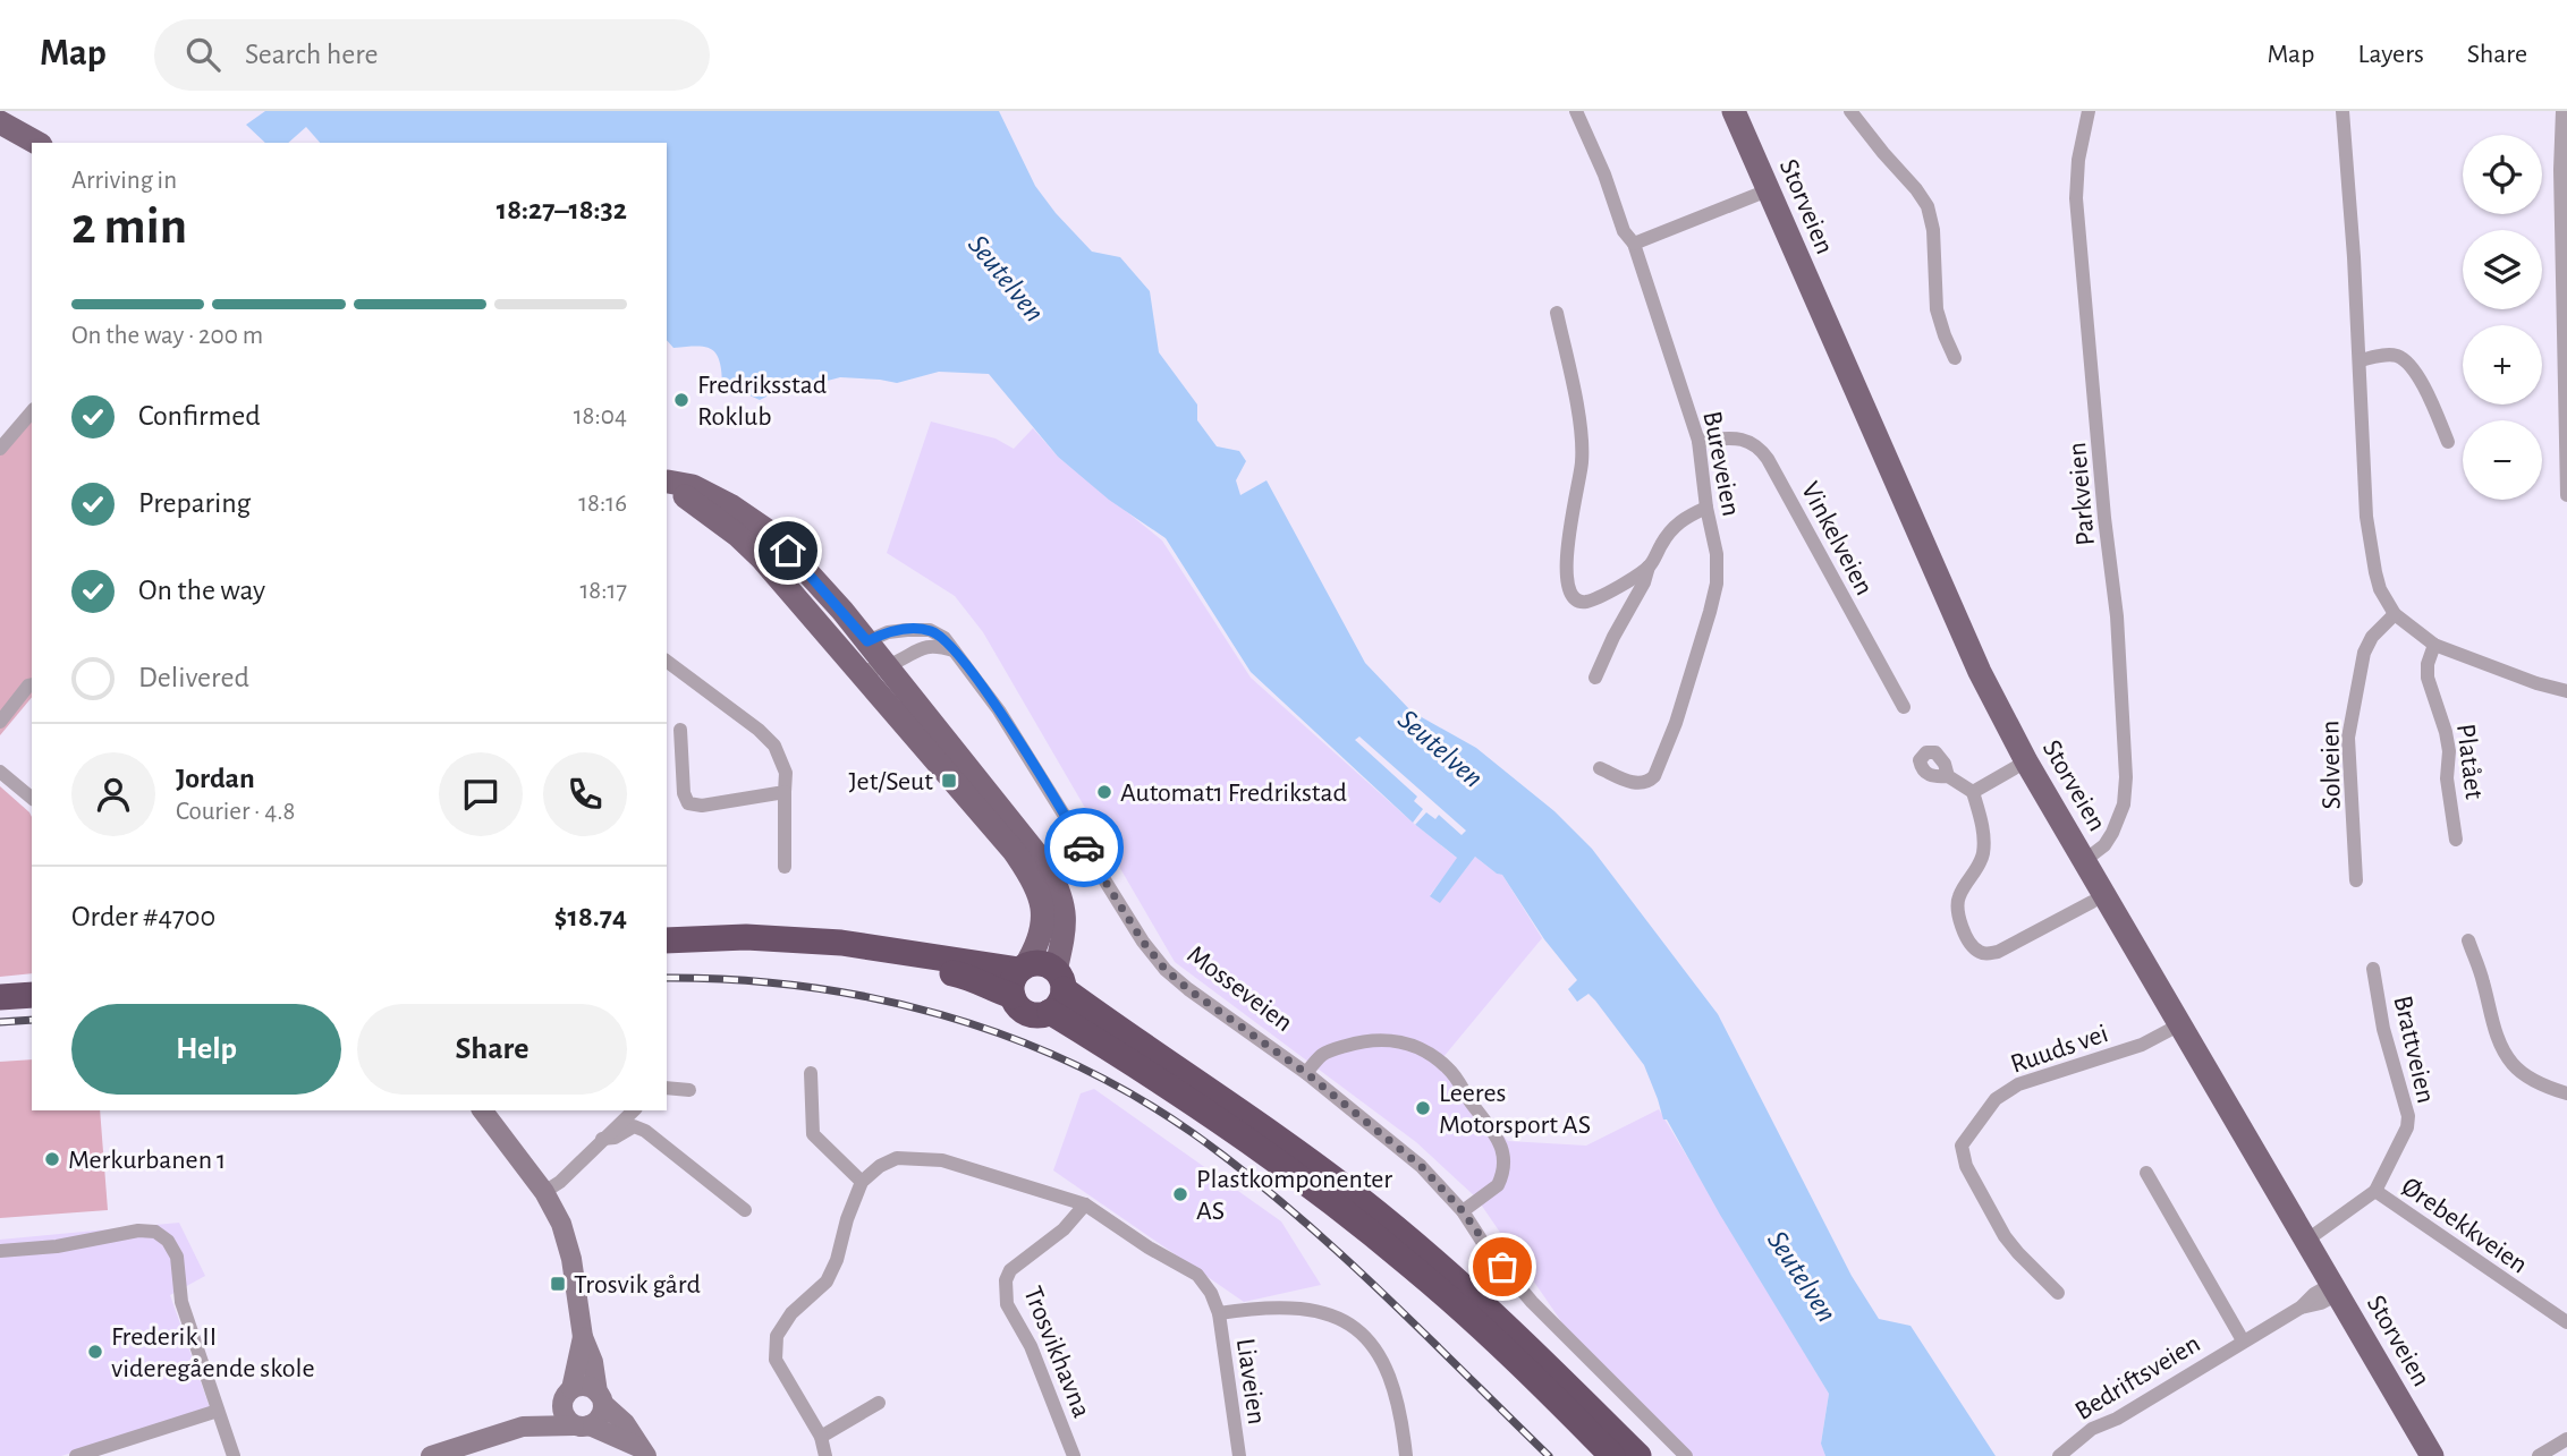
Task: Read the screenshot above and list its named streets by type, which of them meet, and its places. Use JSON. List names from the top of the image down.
{
  "streets": {
    "main road": ["Storveien"],
    "street": [
      "Bureveien",
      "Parkveien",
      "Vinkelveien",
      "Platået",
      "Solveien",
      "Mosseveien",
      "Ruuds vei",
      "Brattveien",
      "Ørebekkveien",
      "Trosvikhavna",
      "Bedriftsveien",
      "Liaveien"
    ]
  },
  "crossings": [
    ["Storveien", "Parkveien"],
    ["Storveien", "Ruuds vei"],
    ["Storveien", "Brattveien"],
    ["Storveien", "Bedriftsveien"],
    ["Bureveien", "Vinkelveien"],
    ["Brattveien", "Ørebekkveien"]
  ],
  "water": ["Seutelven"],
  "places": {
    "other": [
      "Fredriksstad Roklub",
      "Automat1 Fredrikstad",
      "Leeres Motorsport AS",
      "Merkurbanen 1",
      "Plastkomponenter AS",
      "Frederik II videregående skole"
    ],
    "transit": ["Jet/Seut", "Trosvik gård"]
  },
  "page": {
    "header": "Map",
    "search": "Search here",
    "nav": ["Map", "Layers", "Share"],
    "map_buttons": ["+", "−"],
    "heading": ["2 min", "Arriving in", "18:27–18:32"],
    "panel": [
      "Jordan",
      "Courier · 4.8",
      "Order #4700",
      "$18.74"
    ],
    "bar": "On the way · 200 m",
    "list": [
      ["Confirmed", "18:04"],
      ["Preparing", "18:16"],
      ["On the way", "18:17"],
      "Delivered"
    ],
    "buttons": ["Help", "Share"]
  }
}
